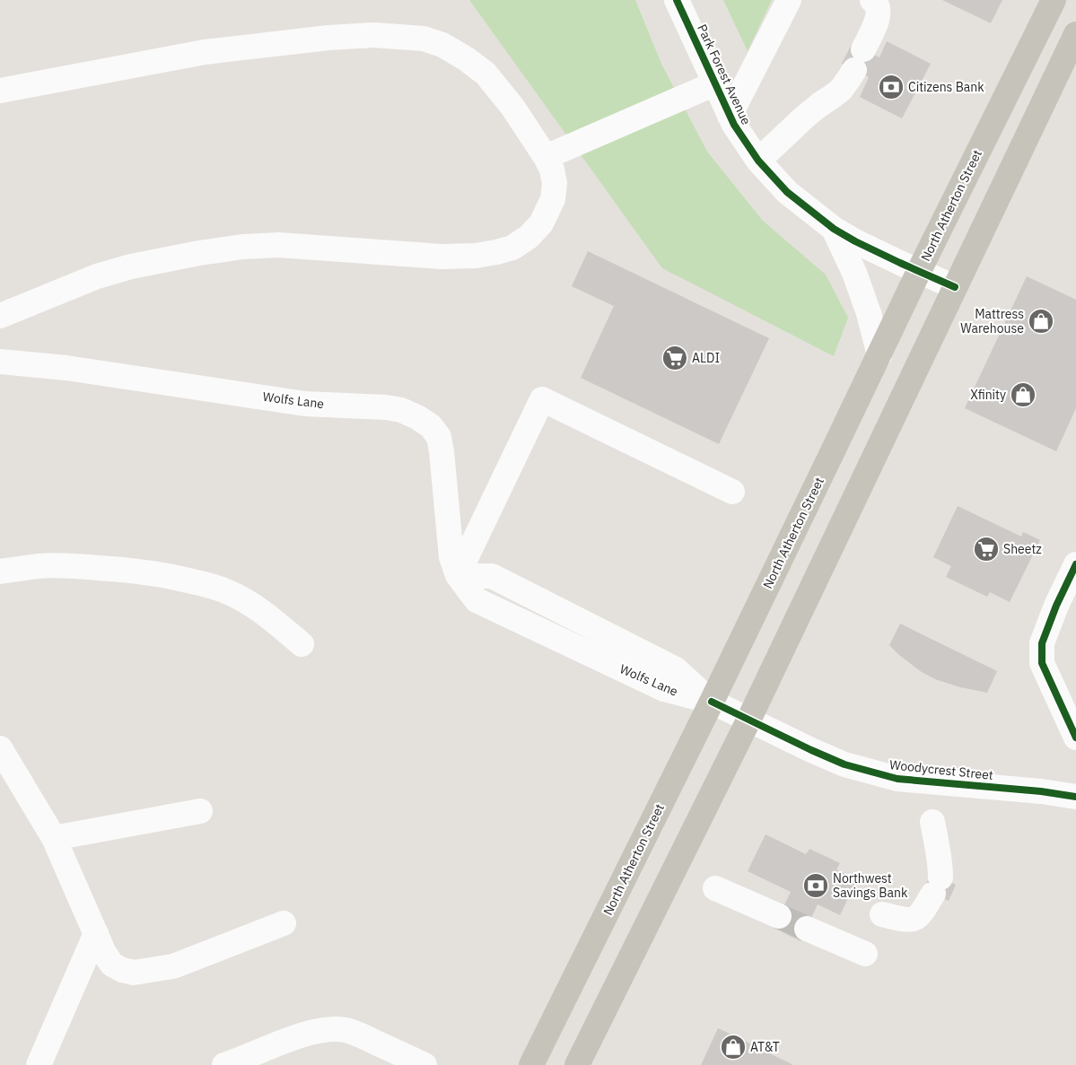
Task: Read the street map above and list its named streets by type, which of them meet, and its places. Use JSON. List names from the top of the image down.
{
  "streets": {
    "main road": ["North Atherton Street"],
    "street": ["Park Forest Avenue", "Wolfs Lane", "Woodycrest Street"]
  },
  "crossings": [
    ["Park Forest Avenue", "North Atherton Street"],
    ["North Atherton Street", "Wolfs Lane"],
    ["North Atherton Street", "Woodycrest Street"],
    ["Wolfs Lane", "Woodycrest Street"]
  ],
  "places": {
    "bank": ["Citizens Bank", "Northwest Savings Bank"],
    "shop": ["Mattress Warehouse", "Xfinity", "AT&T"],
    "supermarket": ["ALDI", "Sheetz"]
  }
}
